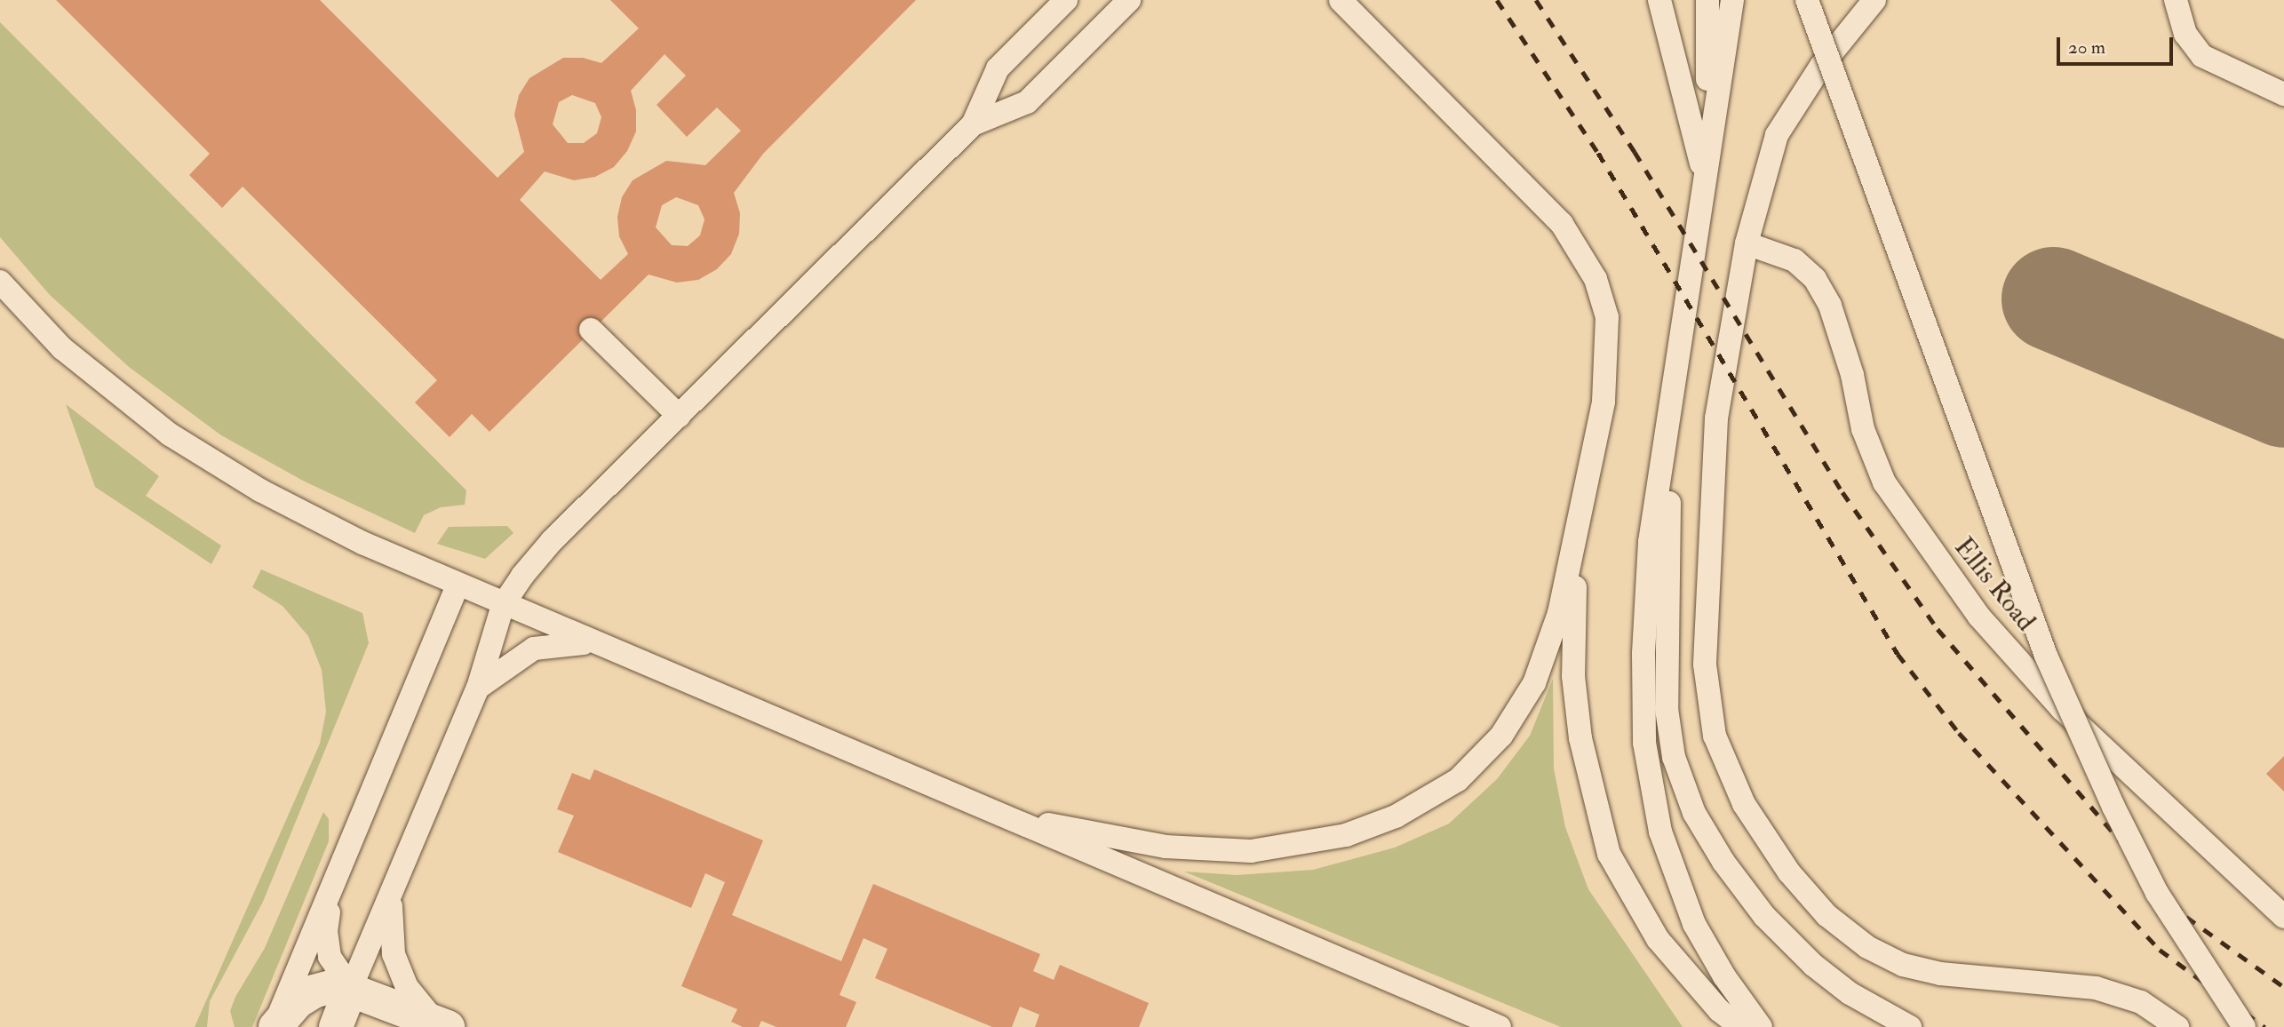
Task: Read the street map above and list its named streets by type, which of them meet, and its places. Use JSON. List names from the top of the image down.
{
  "streets": {
    "lane": ["Ellis Road"]
  },
  "scale_bar": "20 m"
}
